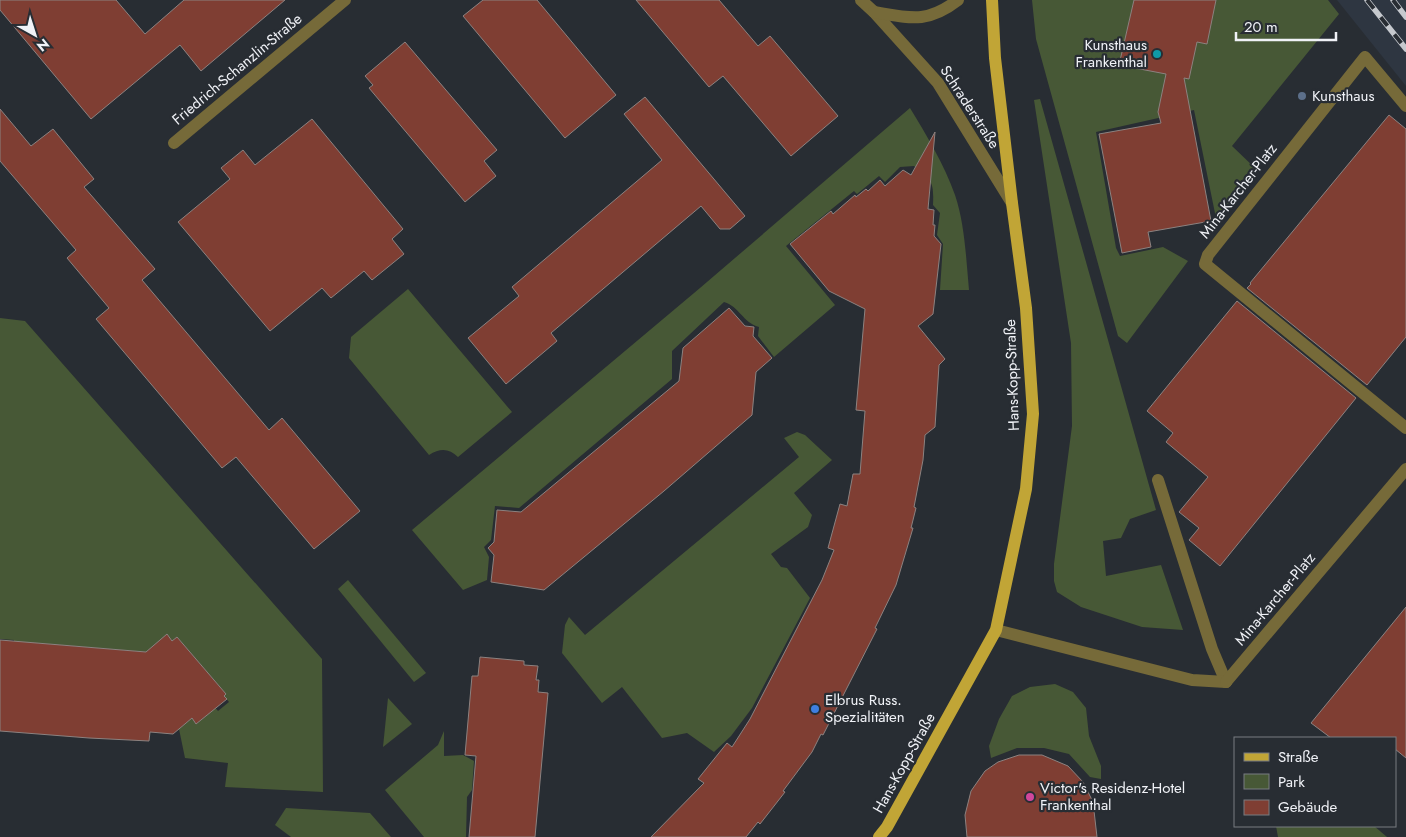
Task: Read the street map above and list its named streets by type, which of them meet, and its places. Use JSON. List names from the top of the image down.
{
  "streets": {
    "main road": ["Hans-Kopp-Straße"],
    "street": ["Friedrich-Schanzlin-Straße", "Schraderstraße", "Mina-Karcher-Platz"]
  },
  "crossings": [
    ["Schraderstraße", "Hans-Kopp-Straße"]
  ],
  "places": [
    "Kunsthaus Frankenthal",
    "Kunsthaus",
    "Elbrus Russ. Spezialitäten",
    "Victor's Residenz-Hotel Frankenthal"
  ],
  "legend": ["Straße", "Park", "Gebäude"],
  "scale_bar": "20 m",
  "north": "bottom right"
}
